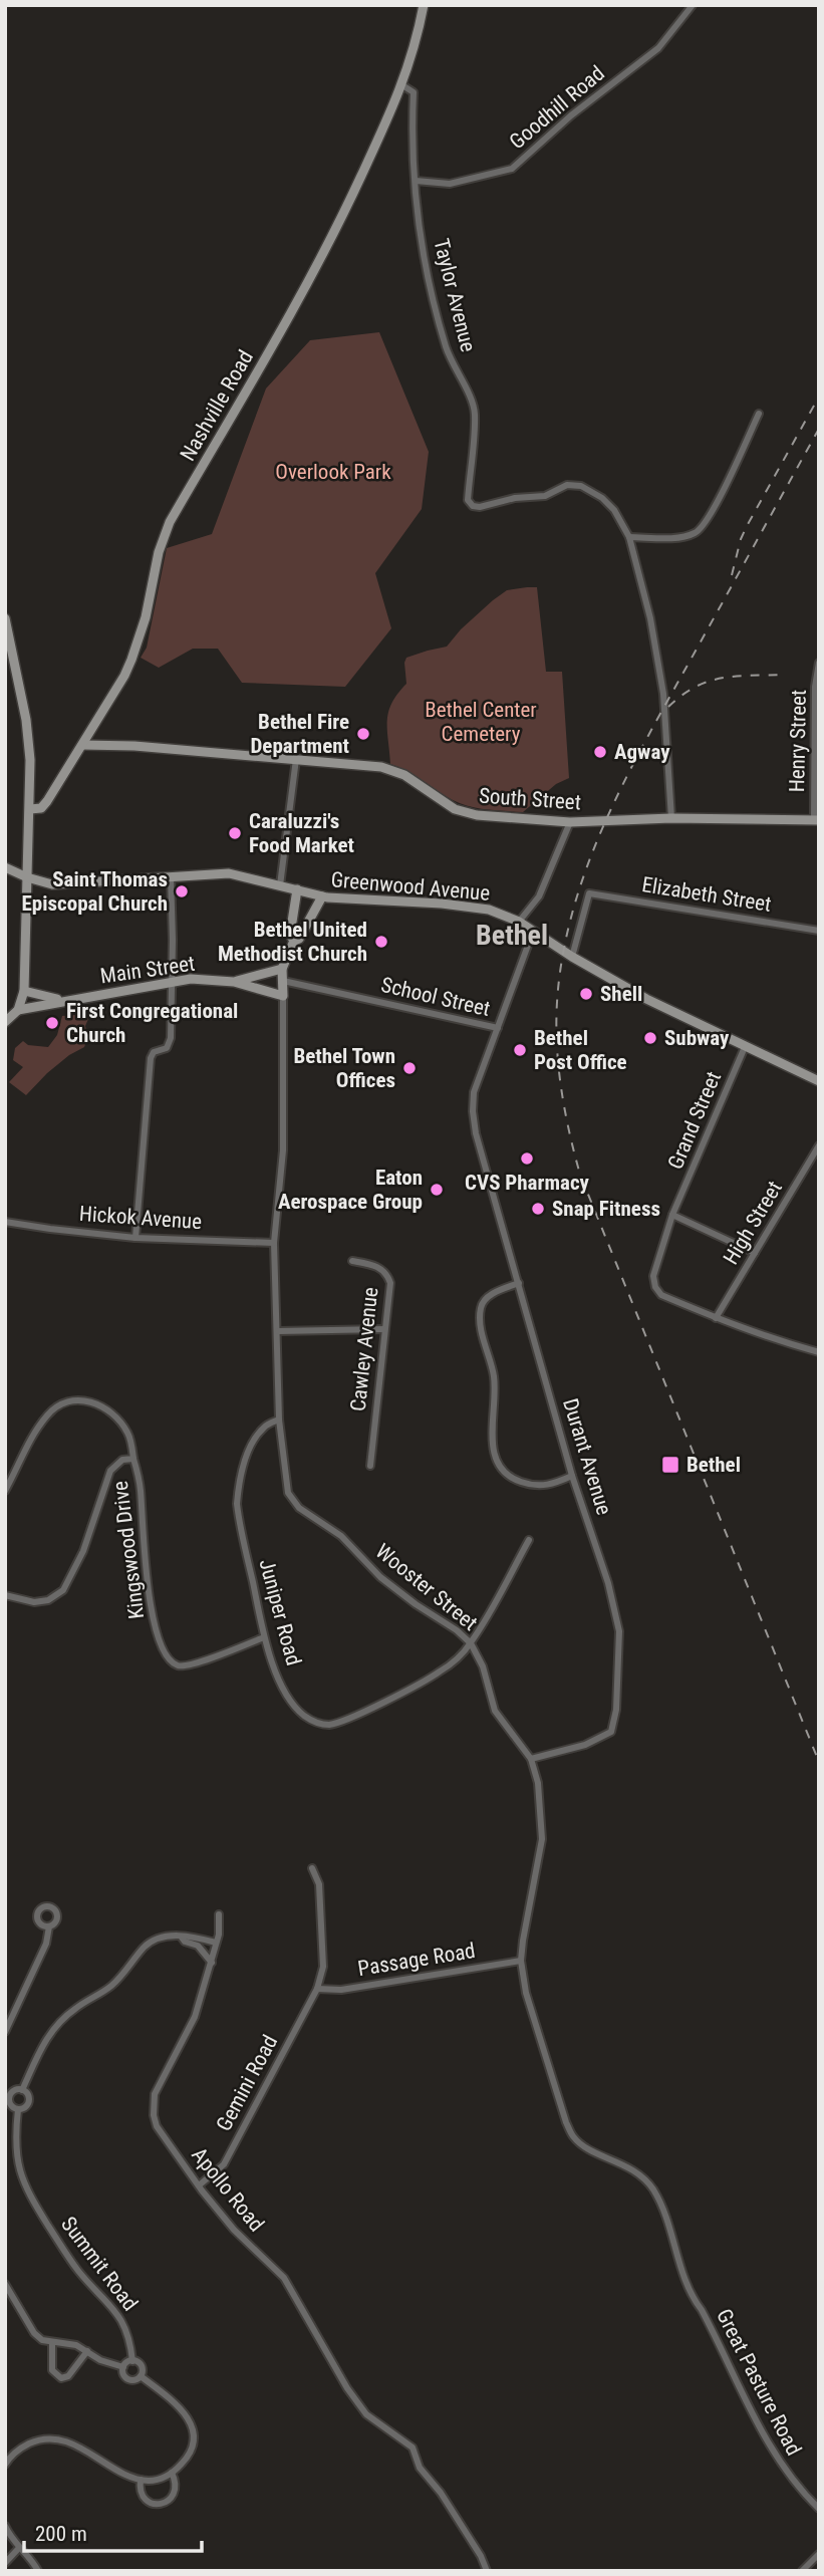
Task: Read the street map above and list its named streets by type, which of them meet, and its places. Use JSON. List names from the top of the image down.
{
  "streets": {
    "street": [
      "Goodhill Road",
      "Taylor Avenue",
      "Nashville Road",
      "Henry Street",
      "South Street",
      "Greenwood Avenue",
      "Elizabeth Street",
      "Main Street",
      "School Street",
      "Grand Street",
      "Hickok Avenue",
      "High Street",
      "Cawley Avenue",
      "Durant Avenue",
      "Kingswood Drive",
      "Wooster Street",
      "Juniper Road",
      "Passage Road",
      "Gemini Road",
      "Apollo Road",
      "Summit Road",
      "Great Pasture Road"
    ]
  },
  "crossings": [
    ["Goodhill Road", "Taylor Avenue"],
    ["Taylor Avenue", "Nashville Road"],
    ["Taylor Avenue", "South Street"],
    ["Nashville Road", "South Street"],
    ["Henry Street", "South Street"],
    ["Greenwood Avenue", "Elizabeth Street"],
    ["Greenwood Avenue", "Grand Street"],
    ["Main Street", "Wooster Street"],
    ["School Street", "Durant Avenue"],
    ["School Street", "Wooster Street"],
    ["Grand Street", "High Street"],
    ["Hickok Avenue", "Wooster Street"],
    ["Durant Avenue", "Wooster Street"],
    ["Kingswood Drive", "Juniper Road"],
    ["Wooster Street", "Juniper Road"],
    ["Wooster Street", "Passage Road"],
    ["Wooster Street", "Great Pasture Road"],
    ["Passage Road", "Gemini Road"],
    ["Gemini Road", "Apollo Road"],
    ["Apollo Road", "Summit Road"]
  ],
  "districts": ["Bethel"],
  "parks": ["Overlook Park", "Bethel Center Cemetery"],
  "places": {
    "other": [
      "Bethel Fire Department",
      "Agway",
      "Caraluzzi's Food Market",
      "Saint Thomas Episcopal Church",
      "Bethel United Methodist Church",
      "Shell",
      "First Congregational Church",
      "Subway",
      "Bethel Post Office",
      "Bethel Town Offices",
      "CVS Pharmacy",
      "Eaton Aerospace Group",
      "Snap Fitness"
    ],
    "transit": ["Bethel"]
  },
  "scale_bar": "200 m"
}
